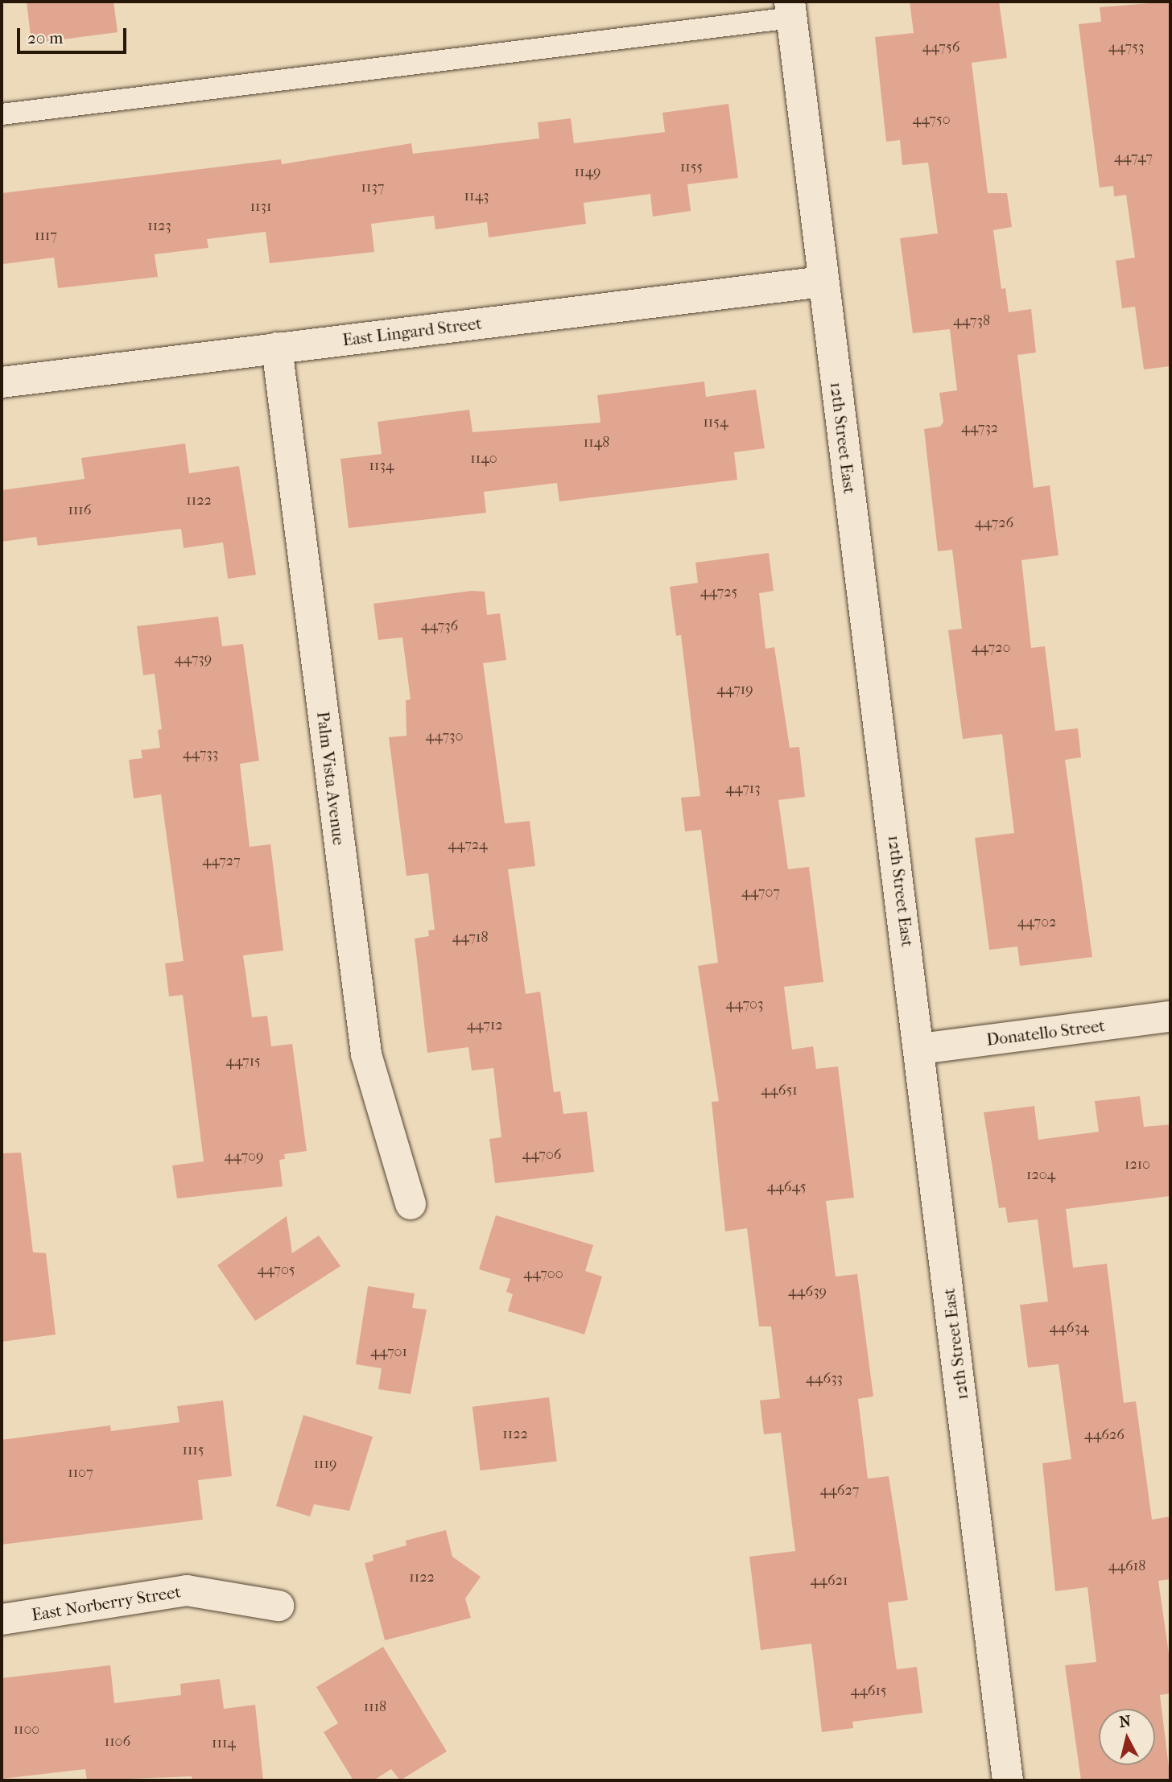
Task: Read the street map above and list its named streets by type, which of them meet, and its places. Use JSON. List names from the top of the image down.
{
  "streets": {
    "street": [
      "East Lingard Street",
      "12th Street East",
      "Palm Vista Avenue",
      "Donatello Street",
      "East Norberry Street"
    ]
  },
  "crossings": [
    ["East Lingard Street", "12th Street East"],
    ["East Lingard Street", "Palm Vista Avenue"],
    ["12th Street East", "Donatello Street"]
  ],
  "house_numbers": [
    "44756",
    "44753",
    "44750",
    "44747",
    "1155",
    "1149",
    "1137",
    "1143",
    "1131",
    "1123",
    "1117",
    "44738",
    "1154",
    "44732",
    "1148",
    "1140",
    "1134",
    "1122",
    "1116",
    "44726",
    "44725",
    "44736",
    "44720",
    "44739",
    "44719",
    "44730",
    "44733",
    "44713",
    "44724",
    "44727",
    "44707",
    "44702",
    "44718",
    "44703",
    "44712",
    "44715",
    "44651",
    "44706",
    "44709",
    "1210",
    "1204",
    "44645",
    "44705",
    "44700",
    "44639",
    "44634",
    "44701",
    "44633",
    "1122",
    "44626",
    "1115",
    "1119",
    "1107",
    "44627",
    "44618",
    "1122",
    "44621",
    "44615",
    "1118",
    "1100",
    "1106",
    "1114"
  ],
  "scale_bar": "20 m",
  "north": "top"
}
